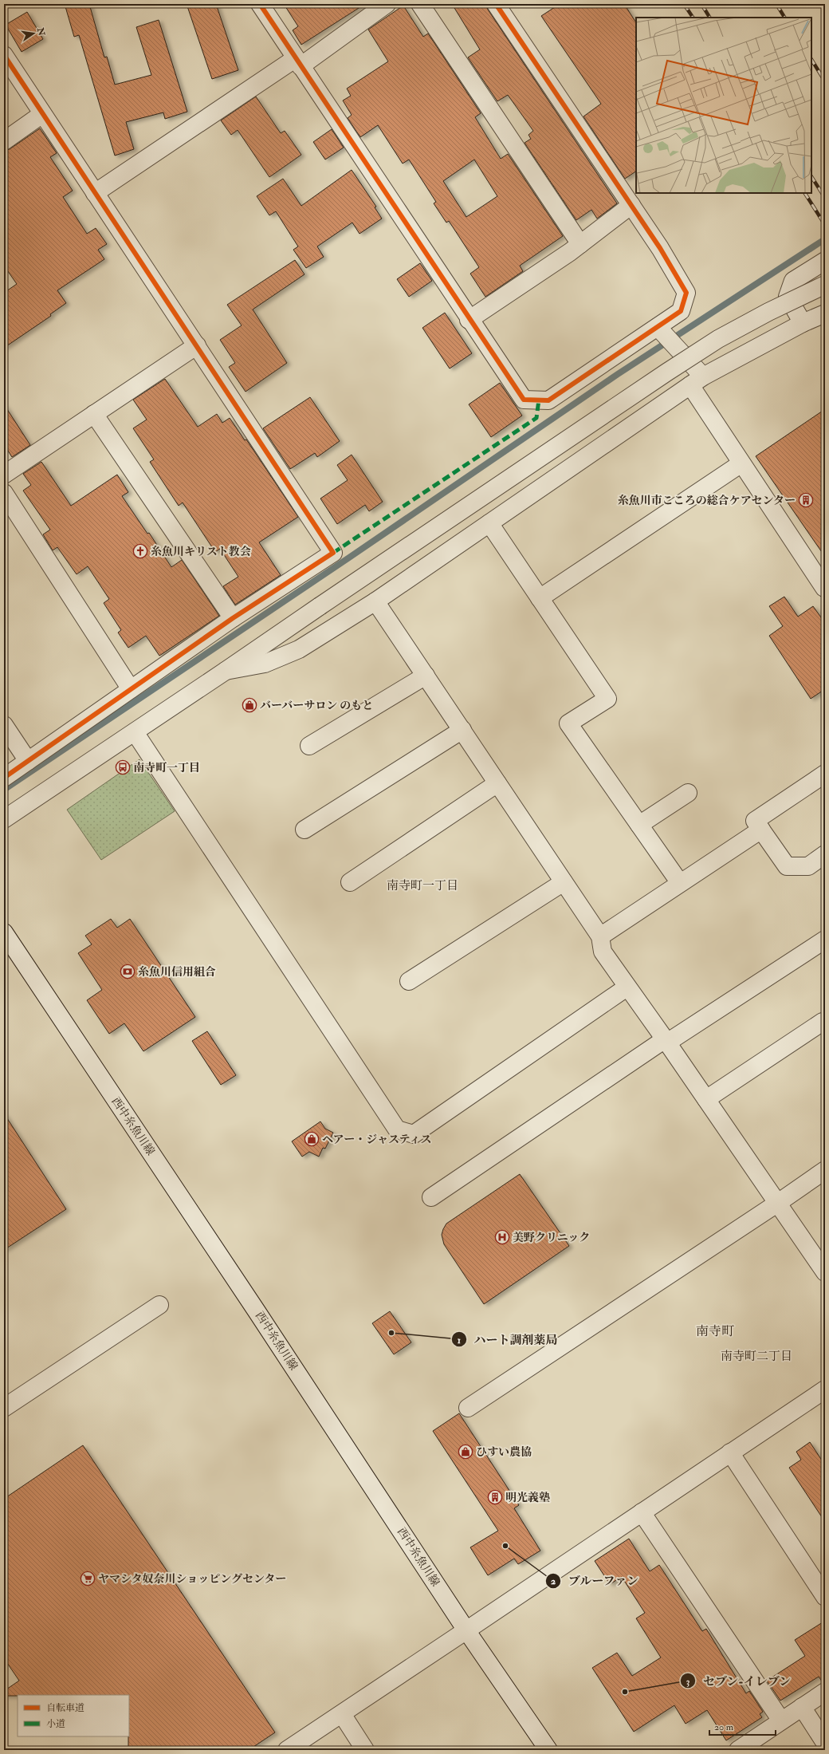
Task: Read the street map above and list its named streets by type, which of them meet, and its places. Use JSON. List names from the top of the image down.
{
  "streets": {
    "street": ["西中糸魚川線"]
  },
  "districts": ["南寺町一丁目", "南寺町", "南寺町二丁目"],
  "places": {
    "building": ["糸魚川市こころの総合ケアセンター", "明光義塾"],
    "church": ["糸魚川キリスト教会"],
    "shop": ["バーバーサロン のもと", "ヘアー・ジャスティス", "ひすい農協"],
    "bus stop": ["南寺町一丁目"],
    "bank": ["糸魚川信用組合"],
    "hospital": ["美野クリニック"],
    "other": ["ハート調剤薬局", "ブルーファン", "セブン-イレブン"],
    "supermarket": ["ヤマシタ奴奈川ショッピングセンター"]
  },
  "legend": ["自転車道", "小道"],
  "scale_bar": "20 m",
  "north": "right"
}
